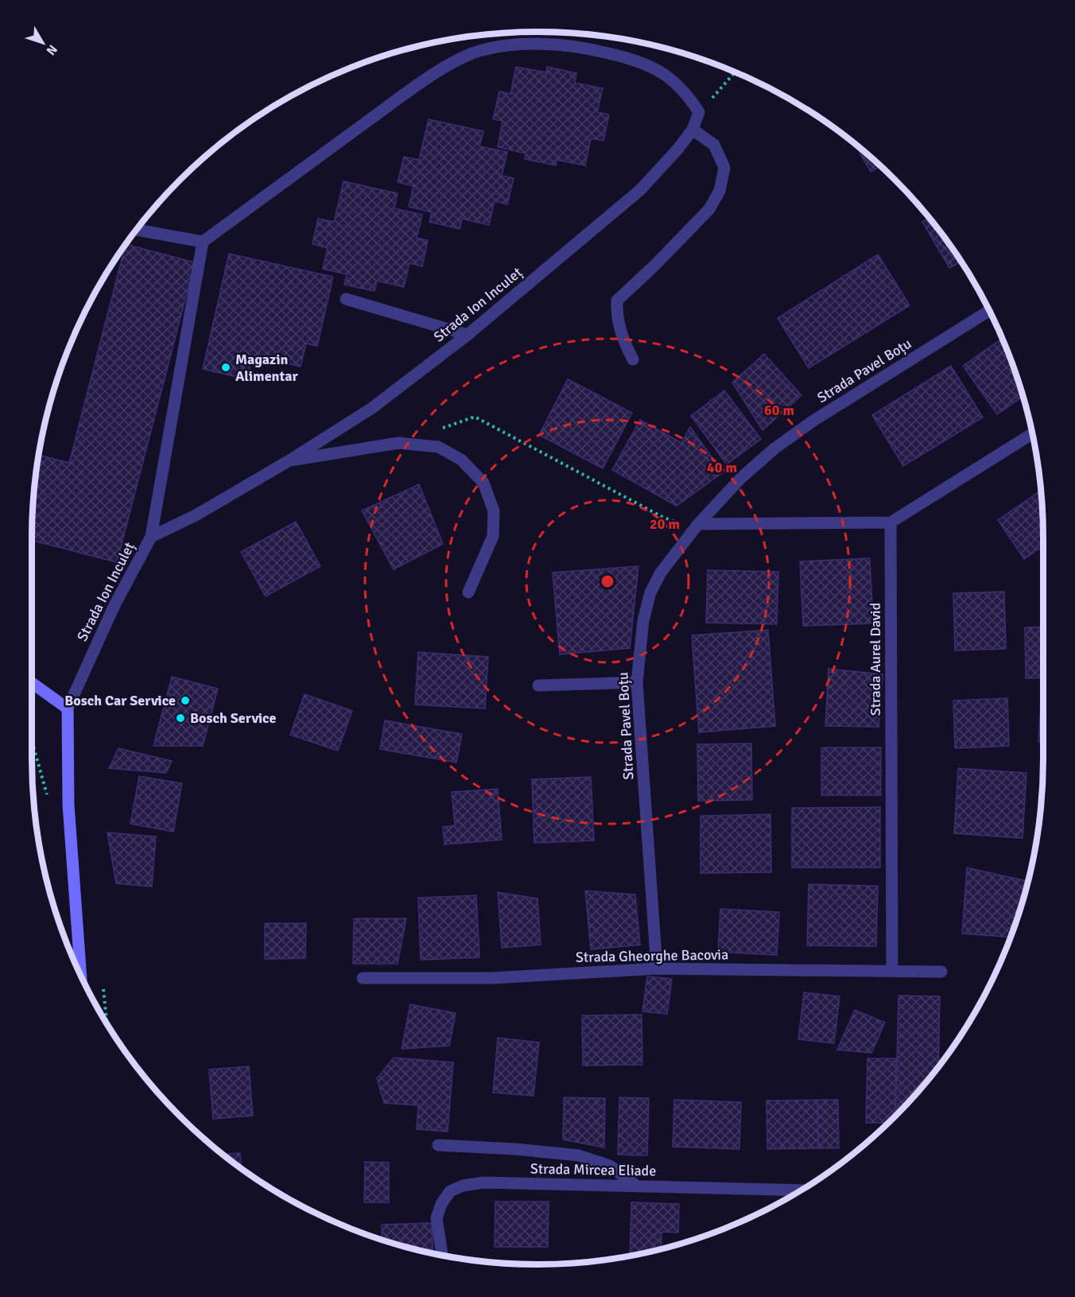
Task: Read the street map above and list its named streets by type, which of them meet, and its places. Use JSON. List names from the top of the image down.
{
  "streets": {
    "main road": ["Strada Ion Inculeț"],
    "street": [
      "Strada Pavel Boțu",
      "Strada Aurel David",
      "Strada Gheorghe Bacovia",
      "Strada Mircea Eliade"
    ]
  },
  "crossings": [
    ["Strada Pavel Boțu", "Strada Gheorghe Bacovia"],
    ["Strada Aurel David", "Strada Gheorghe Bacovia"]
  ],
  "places": ["Magazin Alimentar", "Bosch Car Service", "Bosch Service"],
  "north": "bottom right",
  "rings": ["60 m", "40 m", "20 m"]
}
